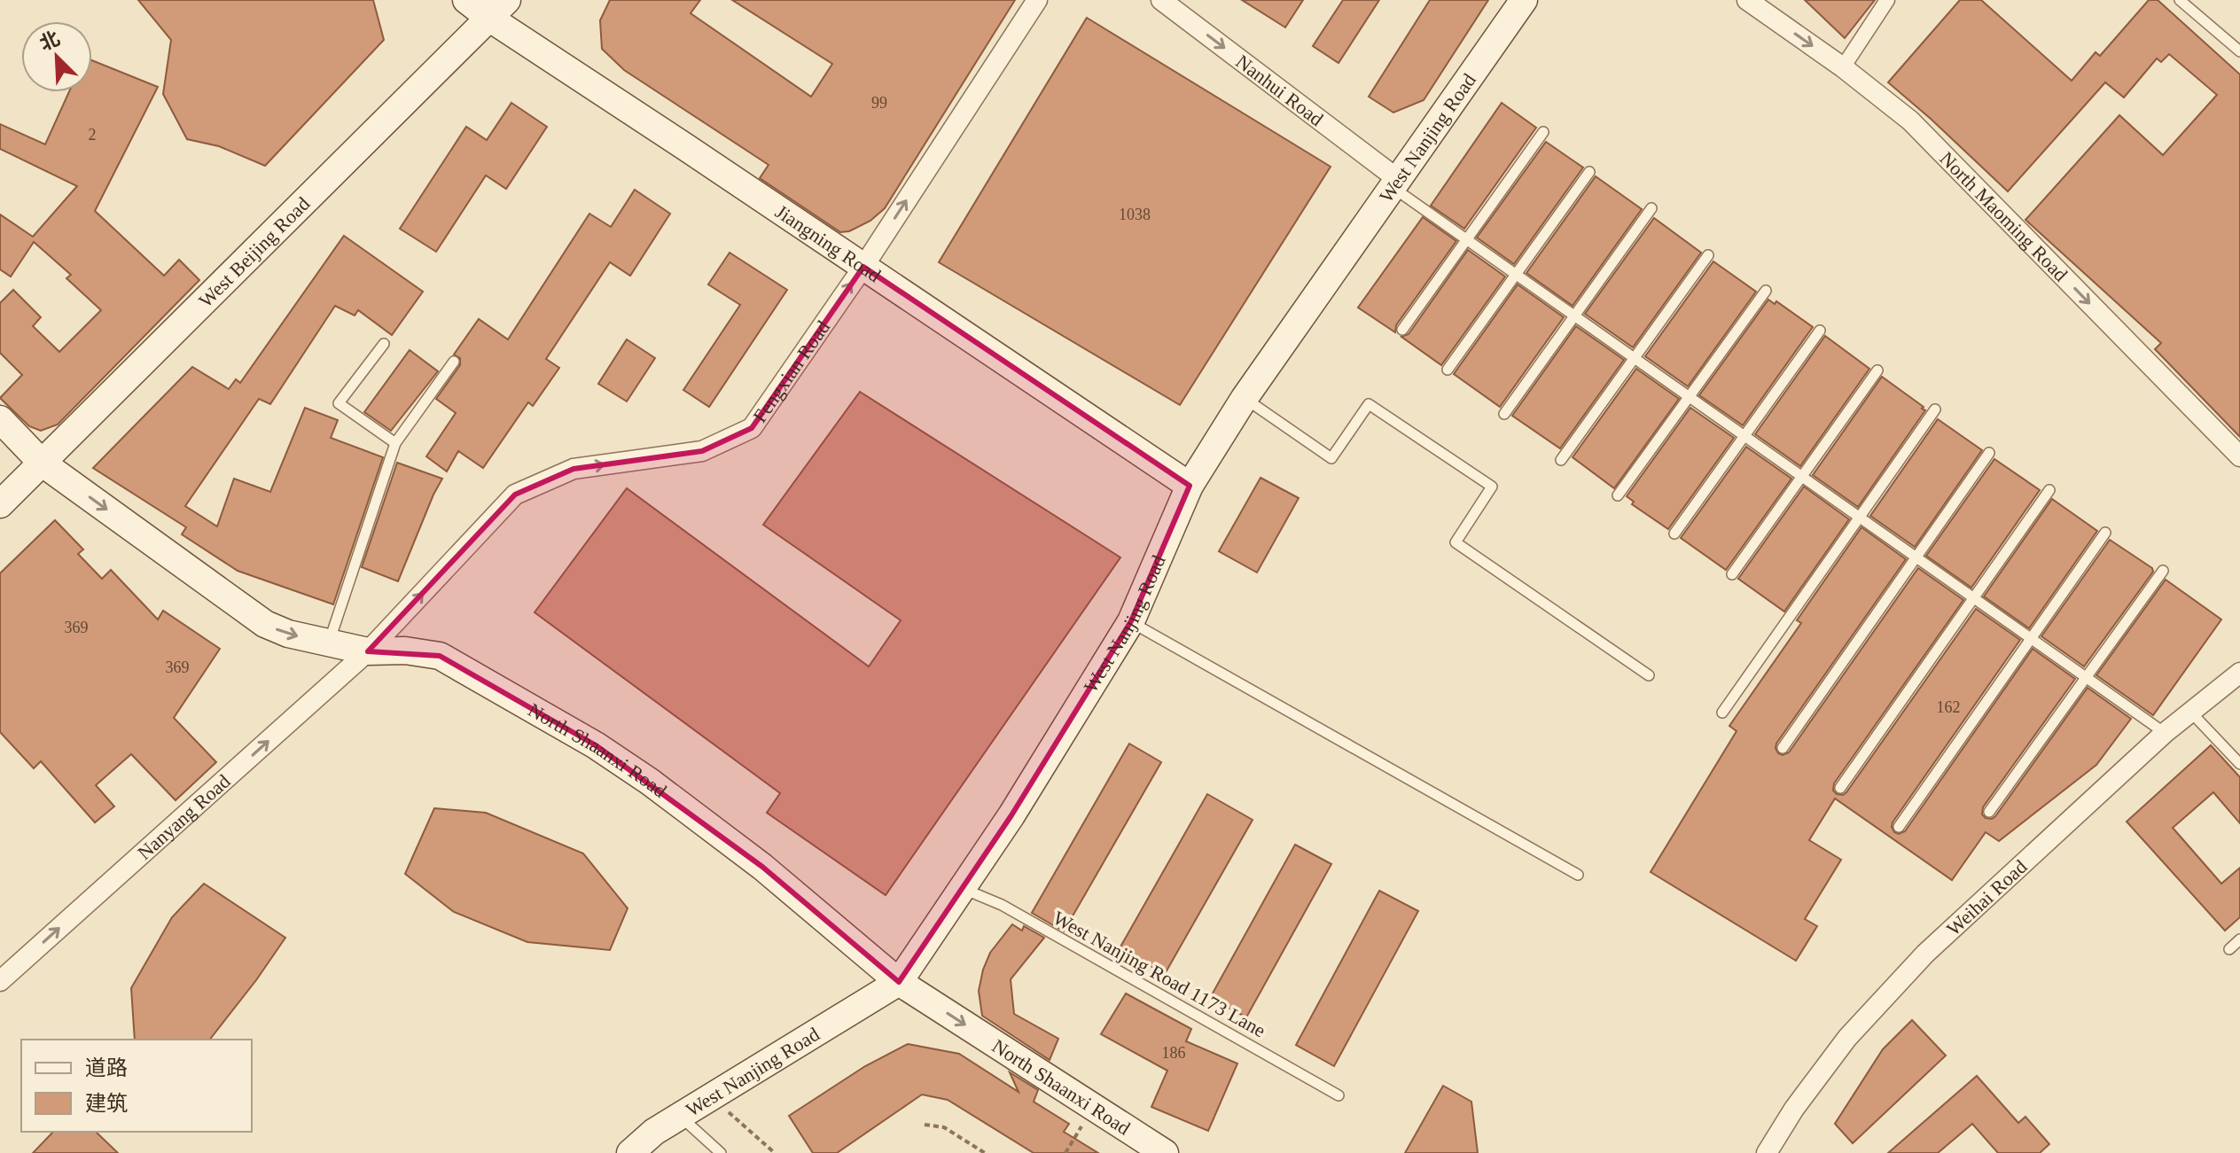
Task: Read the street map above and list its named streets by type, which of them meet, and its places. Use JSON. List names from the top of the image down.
{
  "streets": {
    "main road": [
      "West Nanjing Road",
      "Jiangning Road",
      "West Beijing Road",
      "North Shaanxi Road"
    ],
    "street": [
      "Nanhui Road",
      "North Maoming Road",
      "Fengxian Road",
      "Nanyang Road",
      "Weihai Road"
    ],
    "lane": ["West Nanjing Road 1173 Lane"]
  },
  "crossings": [
    ["Nanhui Road", "West Nanjing Road"],
    ["West Nanjing Road", "Jiangning Road"],
    ["West Nanjing Road", "North Shaanxi Road"],
    ["West Nanjing Road", "West Nanjing Road 1173 Lane"],
    ["Jiangning Road", "West Beijing Road"],
    ["Jiangning Road", "Fengxian Road"],
    ["West Beijing Road", "North Shaanxi Road"],
    ["Fengxian Road", "North Shaanxi Road"],
    ["Fengxian Road", "Nanyang Road"],
    ["North Shaanxi Road", "Nanyang Road"]
  ],
  "one_way": [
    "Nanhui Road",
    "North Maoming Road",
    "Fengxian Road",
    "North Shaanxi Road",
    "Nanyang Road"
  ],
  "house_numbers": [
    "99",
    "2",
    "1038",
    "369",
    "369",
    "162",
    "186"
  ],
  "legend": ["道路", "建筑"],
  "north": "top left"
}
